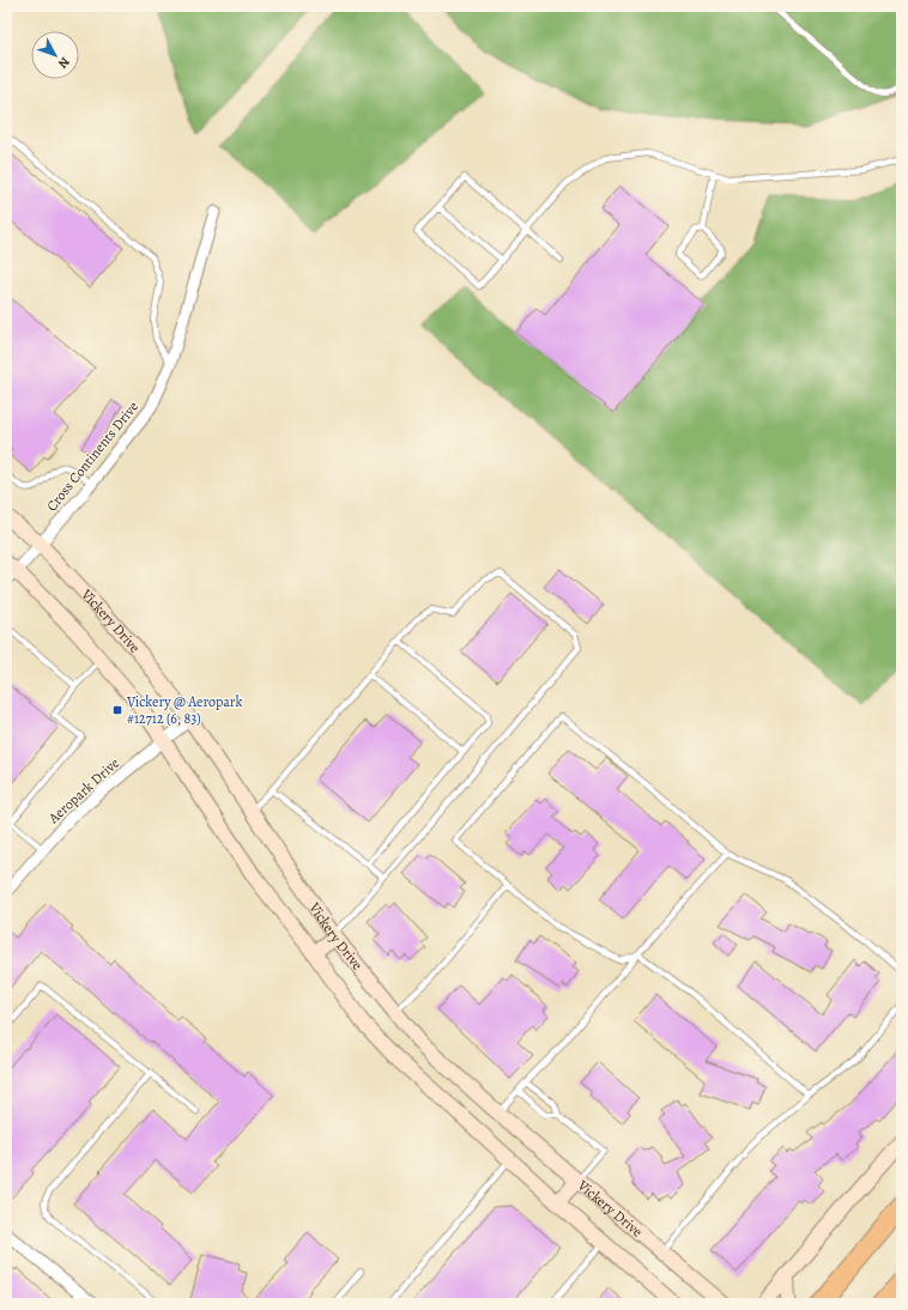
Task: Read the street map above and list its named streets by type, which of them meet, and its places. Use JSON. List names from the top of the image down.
{
  "streets": {
    "main road": ["Vickery Drive"],
    "street": ["Cross Continents Drive", "Aeropark Drive"]
  },
  "crossings": [
    ["Cross Continents Drive", "Vickery Drive"],
    ["Vickery Drive", "Aeropark Drive"]
  ],
  "places": {
    "transit": ["Vickery @ Aeropark #12712 (6, 83)"]
  },
  "north": "bottom right"
}
